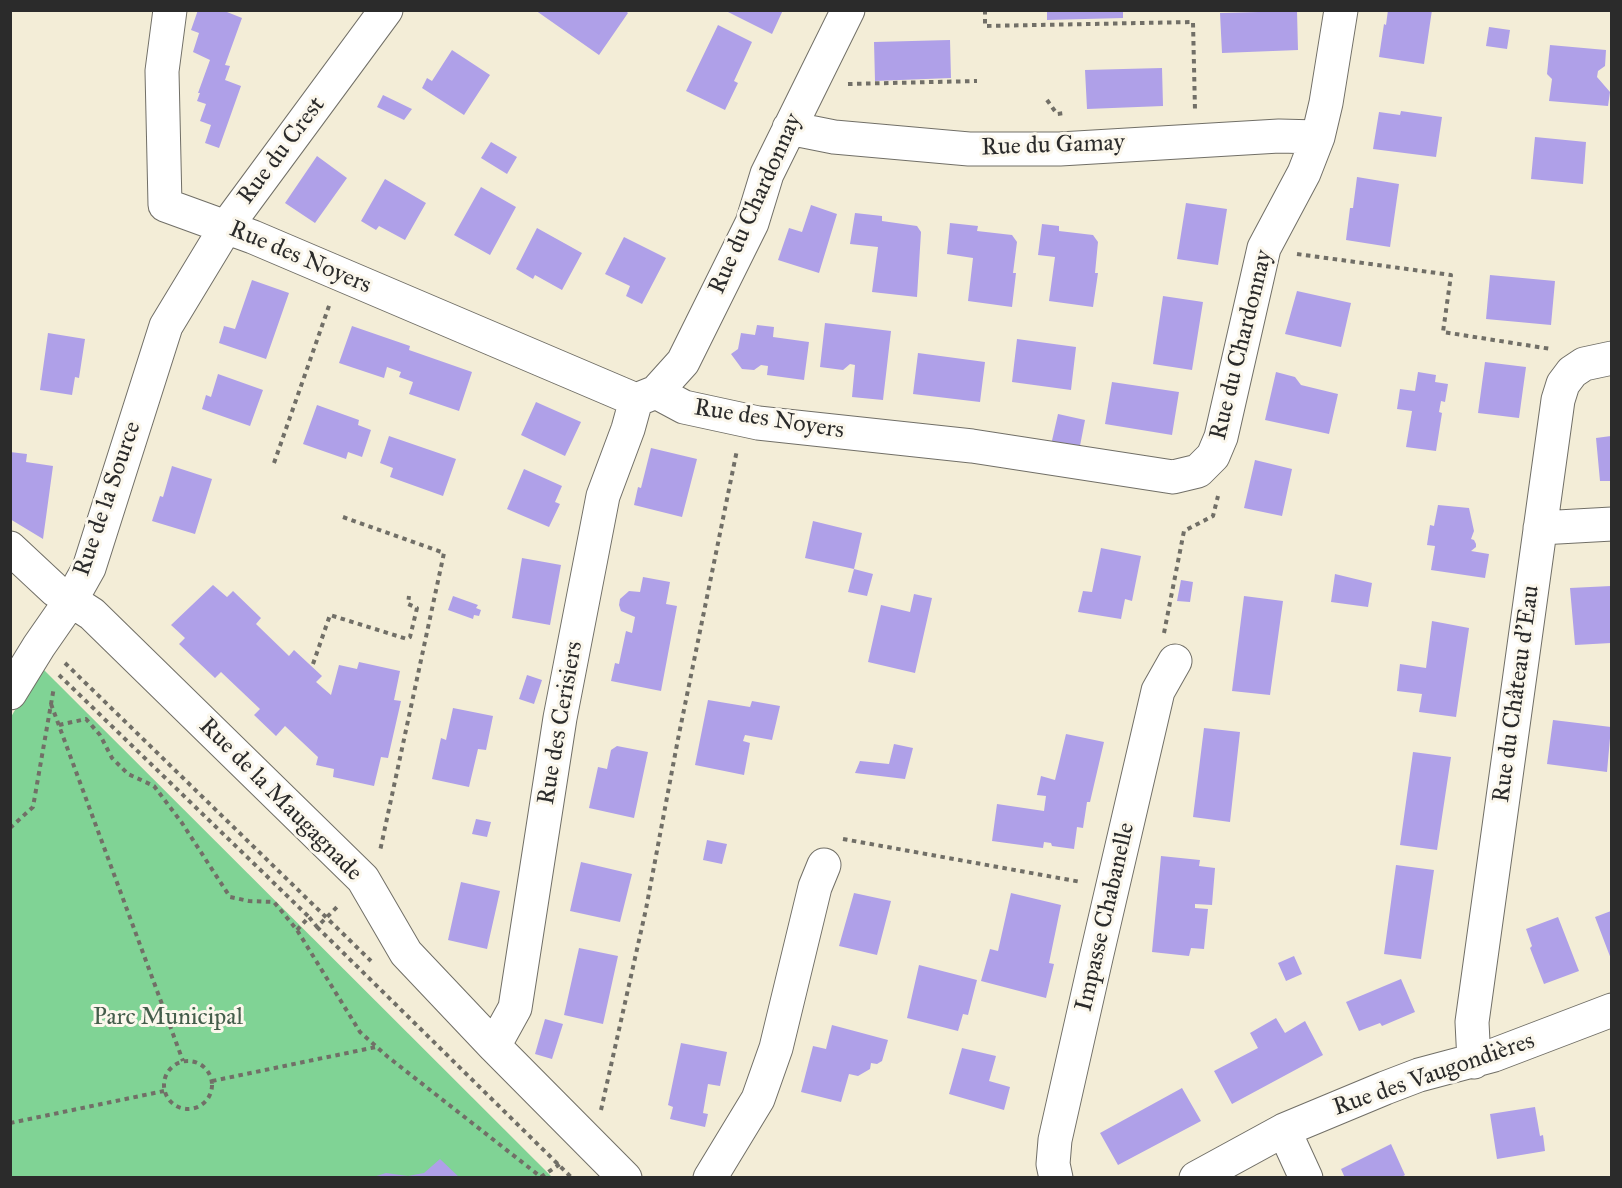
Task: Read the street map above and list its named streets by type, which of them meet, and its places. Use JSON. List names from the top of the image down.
{
  "streets": {
    "street": [
      "Rue du Gamay",
      "Rue du Crest",
      "Rue du Chardonnay",
      "Rue des Noyers",
      "Rue de la Source",
      "Rue du Château d'Eau",
      "Rue des Cerisiers",
      "Rue de la Maugagnade",
      "Impasse Chabanelle",
      "Rue des Vaugondières"
    ]
  },
  "crossings": [
    ["Rue du Gamay", "Rue du Chardonnay"],
    ["Rue du Crest", "Rue des Noyers"],
    ["Rue du Crest", "Rue de la Source"],
    ["Rue du Chardonnay", "Rue des Noyers"],
    ["Rue du Chardonnay", "Rue des Cerisiers"],
    ["Rue des Noyers", "Rue des Cerisiers"],
    ["Rue de la Source", "Rue de la Maugagnade"],
    ["Rue du Château d'Eau", "Rue des Vaugondières"],
    ["Rue des Cerisiers", "Rue de la Maugagnade"]
  ],
  "parks": ["Parc Municipal"]
}
